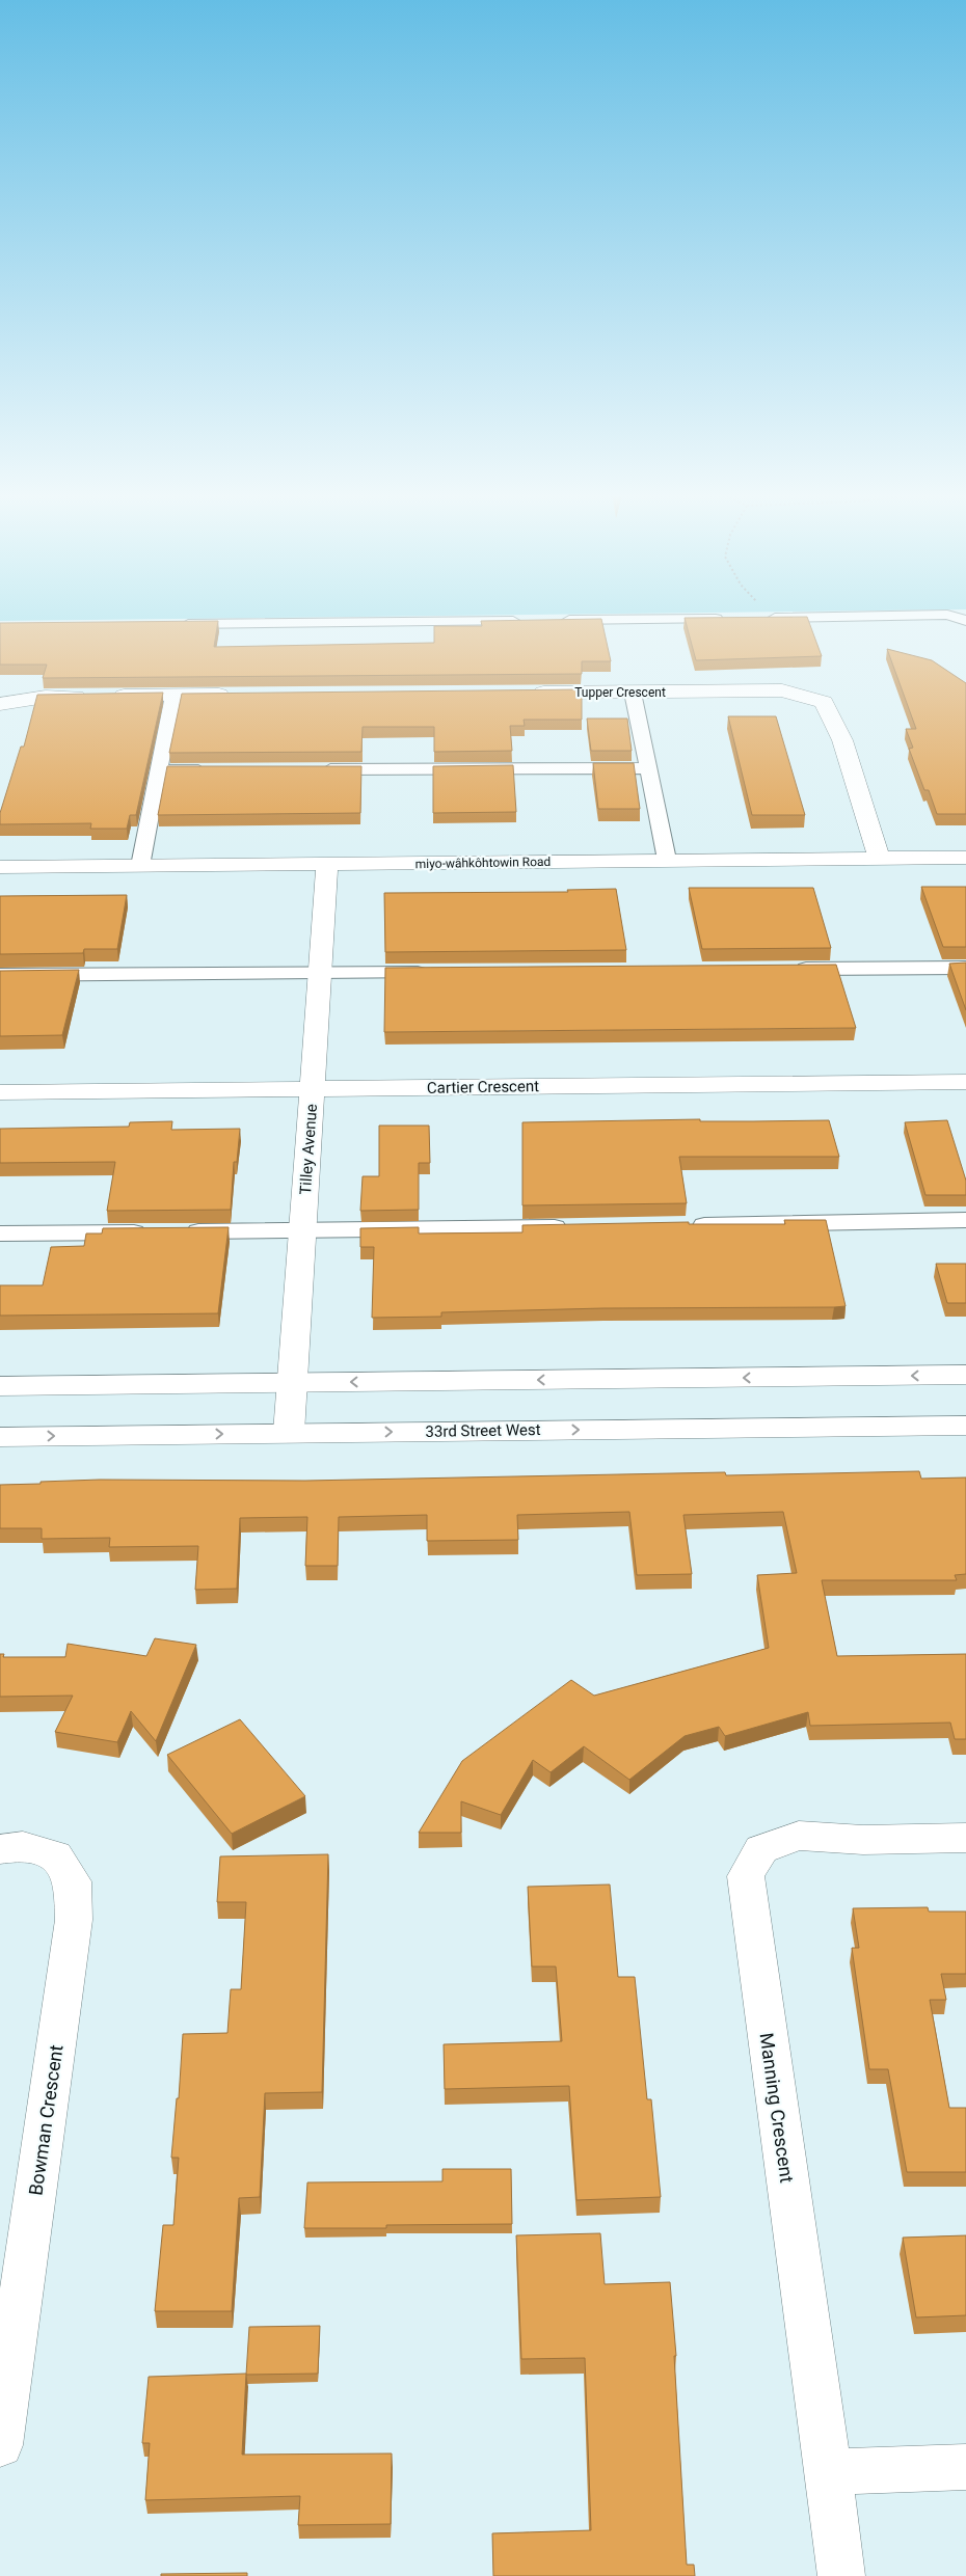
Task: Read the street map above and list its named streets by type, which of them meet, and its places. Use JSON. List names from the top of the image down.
{
  "streets": {
    "street": [
      "Tupper Crescent",
      "miyo-wâhkôhtowin Road",
      "Cartier Crescent",
      "Tilley Avenue",
      "33rd Street West",
      "Manning Crescent",
      "Bowman Crescent"
    ]
  },
  "crossings": [
    ["Tupper Crescent", "miyo-wâhkôhtowin Road"],
    ["miyo-wâhkôhtowin Road", "Tilley Avenue"],
    ["Cartier Crescent", "Tilley Avenue"],
    ["Tilley Avenue", "33rd Street West"]
  ]
}
